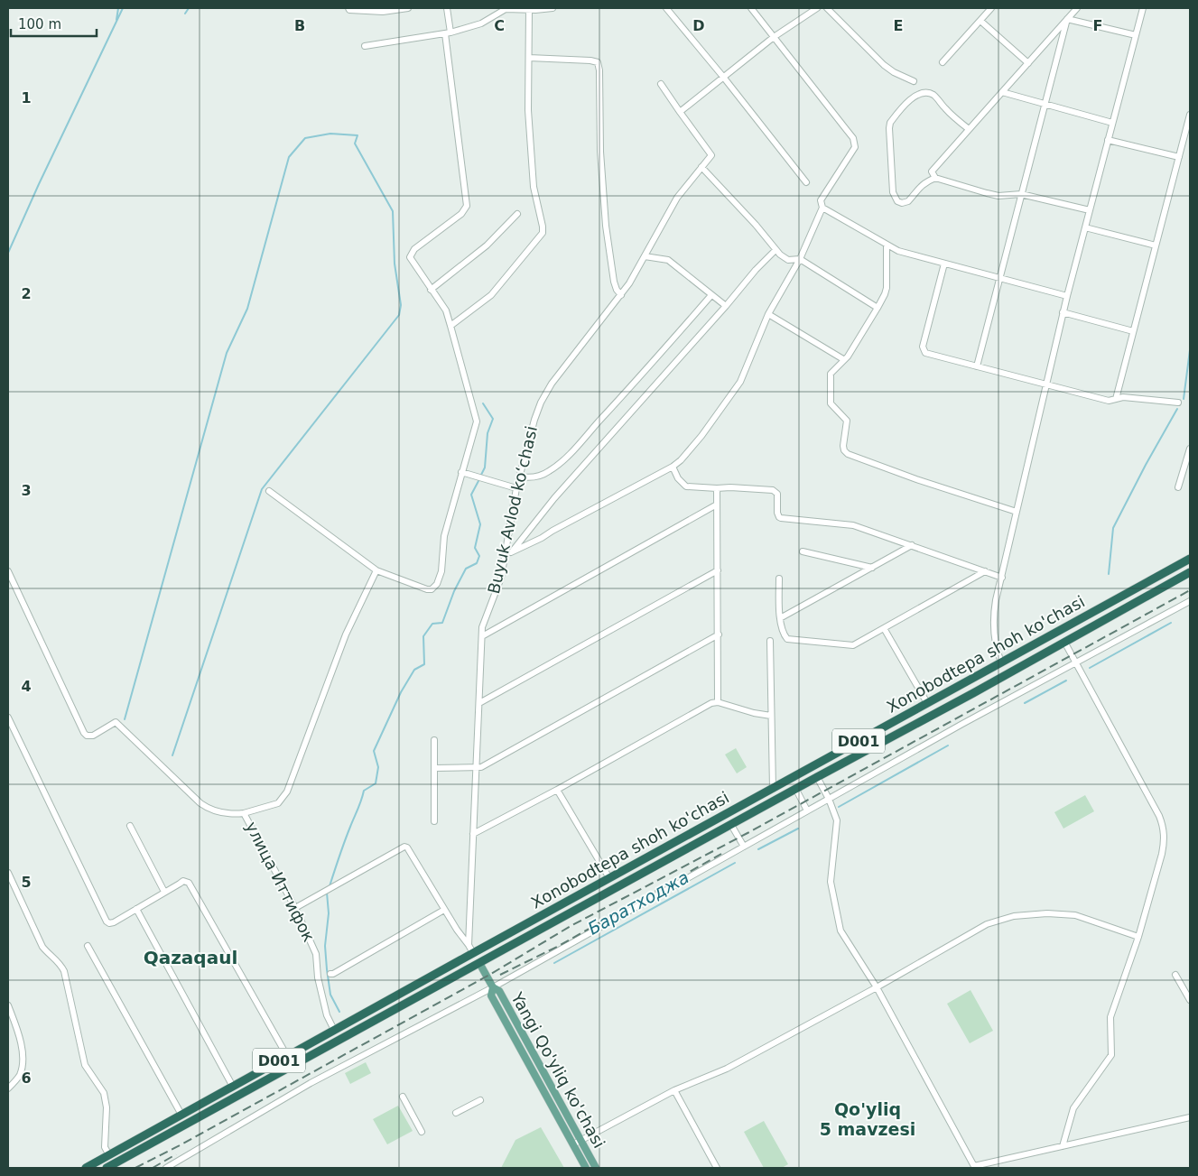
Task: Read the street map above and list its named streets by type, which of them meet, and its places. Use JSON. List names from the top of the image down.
{
  "streets": {
    "highway": ["Xonobodtepa shoh ko'chasi", "D001"],
    "main road": ["Yangi Qo'yliq ko'chasi"],
    "street": ["Buyuk Avlod koʻchasi", "улица Иттифок"]
  },
  "crossings": [
    ["Xonobodtepa shoh ko'chasi", "улица Иттифок"],
    ["Xonobodtepa shoh ko'chasi", "Yangi Qo'yliq ko'chasi"]
  ],
  "districts": ["Qazaqaul", "Qo'yliq 5 mavzesi"],
  "water": ["Баратходжа"],
  "scale_bar": "100 m",
  "grid": {
    "columns": [
      "B",
      "C",
      "D",
      "E",
      "F"
    ],
    "rows": [
      "1",
      "2",
      "3",
      "4",
      "5",
      "6"
    ]
  }
}
